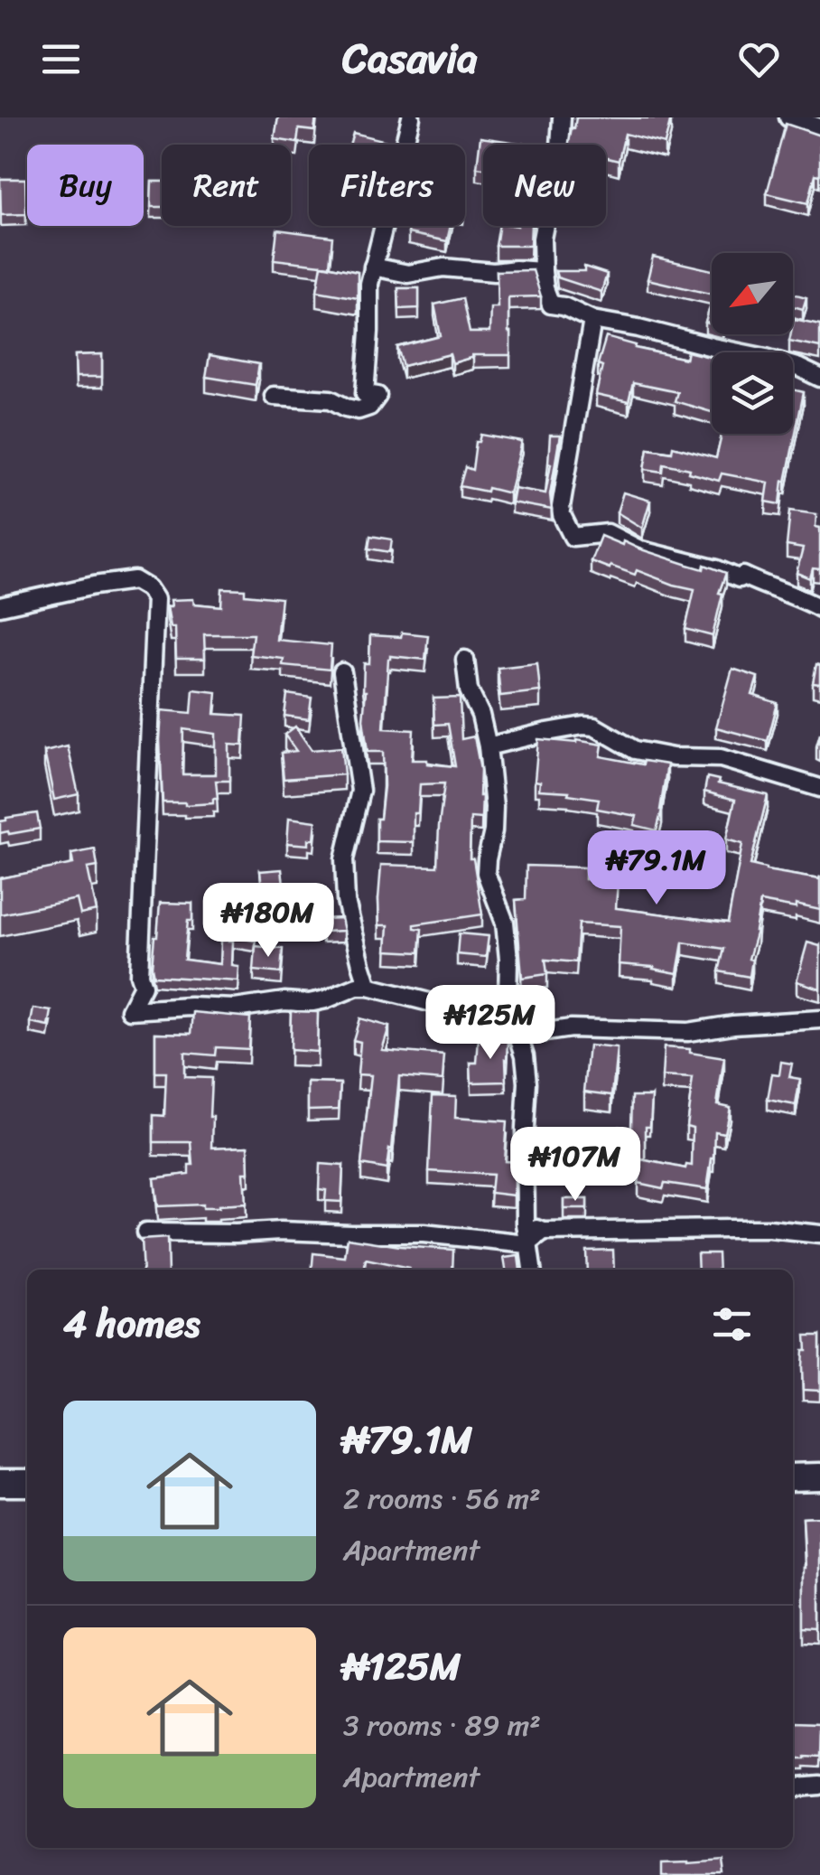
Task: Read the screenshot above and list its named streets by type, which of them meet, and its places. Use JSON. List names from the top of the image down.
{
  "north": "bottom left",
  "page": {
    "header": "Casavia",
    "chip": [
      "Buy",
      "Rent",
      "Filters",
      "New"
    ],
    "price": [
      "₦79.1M",
      "₦180M",
      "₦125M",
      "₦107M"
    ],
    "heading": "4 homes",
    "list": [
      {
        "name": "₦79.1M",
        "note": "2 rooms · 56 m² · Apartment"
      },
      {
        "name": "₦125M",
        "note": "3 rooms · 89 m² · Apartment"
      }
    ]
  }
}
